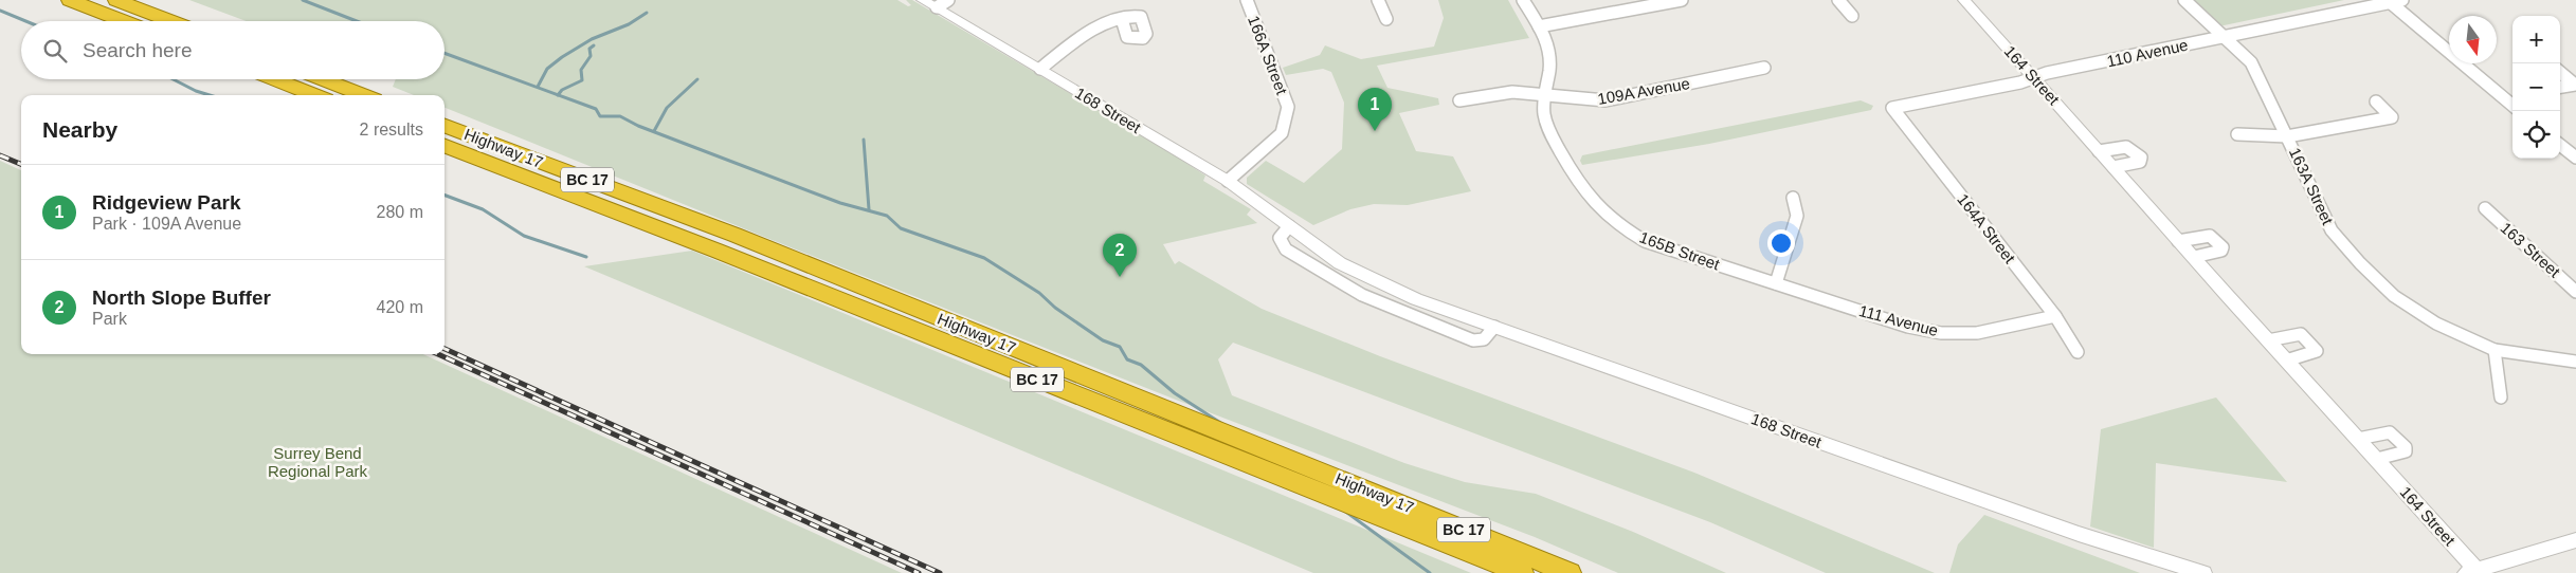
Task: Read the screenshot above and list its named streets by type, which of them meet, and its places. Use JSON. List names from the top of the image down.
{
  "streets": {
    "highway": ["Highway 17", "BC 17"],
    "street": [
      "110 Avenue",
      "166A Street",
      "164 Street",
      "109A Avenue",
      "168 Street",
      "163A Street",
      "164A Street",
      "163 Street",
      "165B Street",
      "111 Avenue"
    ]
  },
  "crossings": [
    ["110 Avenue", "164 Street"],
    ["110 Avenue", "163A Street"],
    ["110 Avenue", "164A Street"],
    ["166A Street", "168 Street"],
    ["109A Avenue", "165B Street"],
    ["164A Street", "111 Avenue"],
    ["165B Street", "111 Avenue"]
  ],
  "parks": ["Surrey Bend Regional Park"],
  "north": "bottom",
  "page": {
    "map_buttons": ["+", "−"],
    "search": "Search here",
    "pins": ["1", "2"],
    "heading": ["Nearby", "2 results"],
    "list": [
      {
        "mark": "1",
        "name": "Ridgeview Park",
        "note": "Park · 109A Avenue",
        "value": "280 m"
      },
      {
        "mark": "2",
        "name": "North Slope Buffer",
        "note": "Park",
        "value": "420 m"
      }
    ]
  }
}
